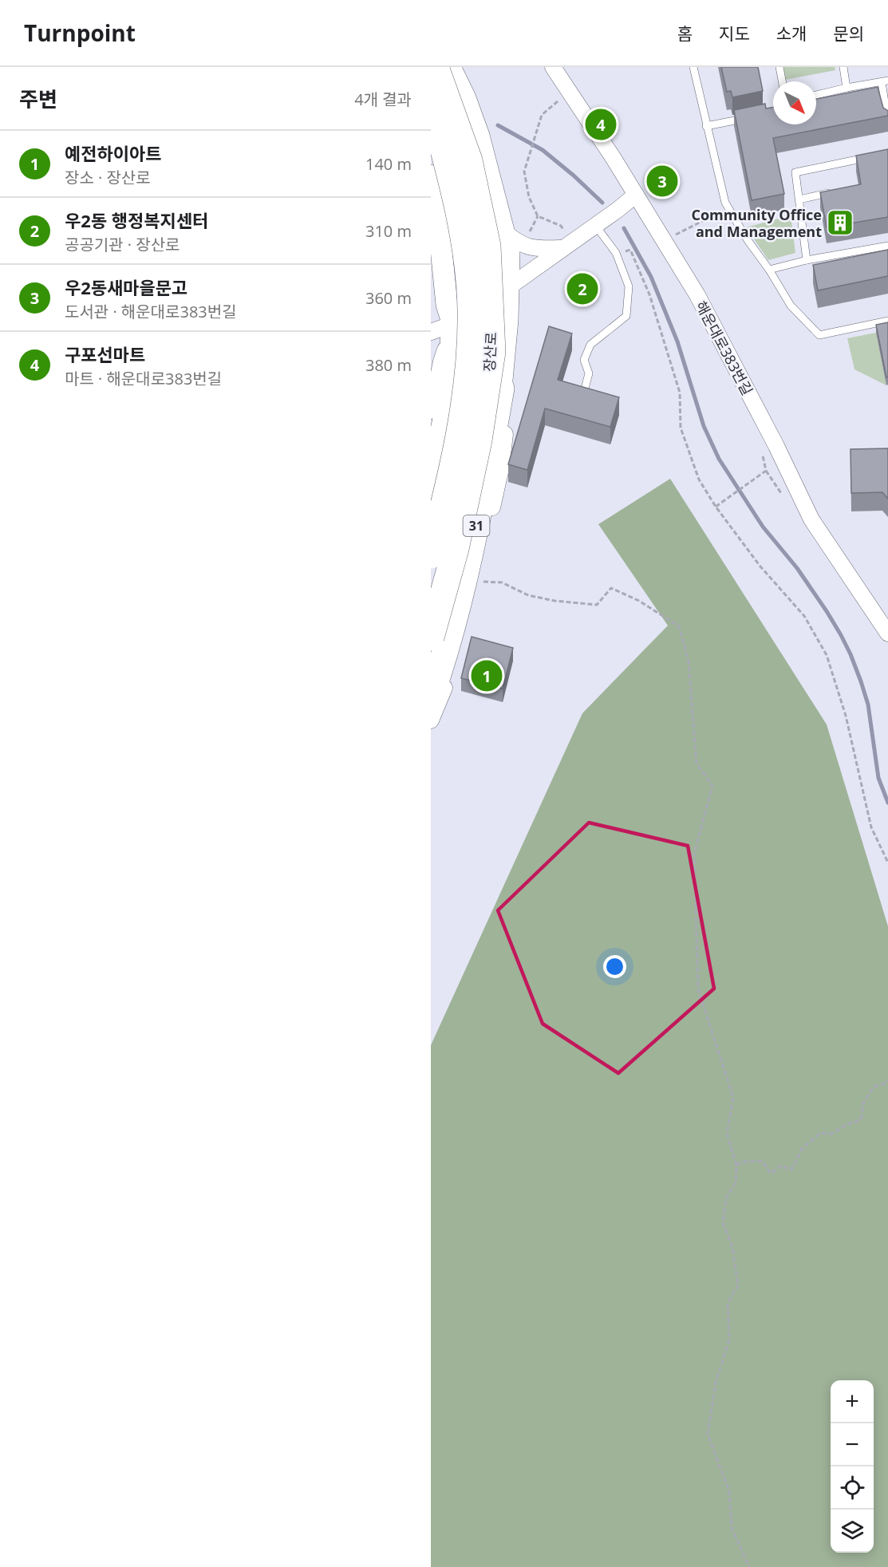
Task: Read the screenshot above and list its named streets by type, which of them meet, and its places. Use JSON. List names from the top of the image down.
{
  "streets": {
    "highway": ["장산로", "31"],
    "street": ["해운대로383번길"]
  },
  "places": {
    "building": ["Community Office and Management"]
  },
  "north": "bottom right",
  "page": {
    "header": "Turnpoint",
    "nav": [
      "홈",
      "지도",
      "소개",
      "문의"
    ],
    "heading": ["주변", "4개 결과"],
    "pins": [
      "4",
      "3",
      "2",
      "1"
    ],
    "list": [
      {
        "mark": "1",
        "name": "예전하이아트",
        "note": "장소 · 장산로",
        "value": "140 m"
      },
      {
        "mark": "2",
        "name": "우2동 행정복지센터",
        "note": "공공기관 · 장산로",
        "value": "310 m"
      },
      {
        "mark": "3",
        "name": "우2동새마을문고",
        "note": "도서관 · 해운대로383번길",
        "value": "360 m"
      },
      {
        "mark": "4",
        "name": "구포선마트",
        "note": "마트 · 해운대로383번길",
        "value": "380 m"
      }
    ],
    "map_buttons": ["+", "−"]
  }
}
